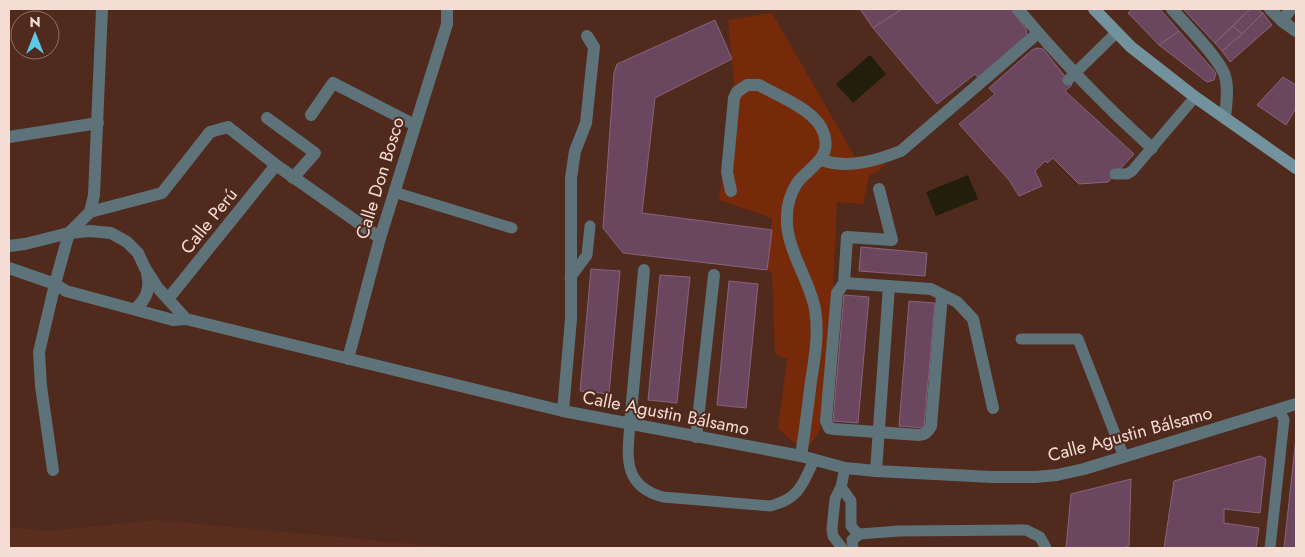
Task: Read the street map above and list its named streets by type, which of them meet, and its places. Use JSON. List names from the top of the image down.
{
  "streets": {
    "street": ["Calle Don Bosco", "Calle Perú", "Calle Agustin Bálsamo"]
  },
  "crossings": [
    ["Calle Don Bosco", "Calle Agustin Bálsamo"]
  ],
  "north": "top"
}
